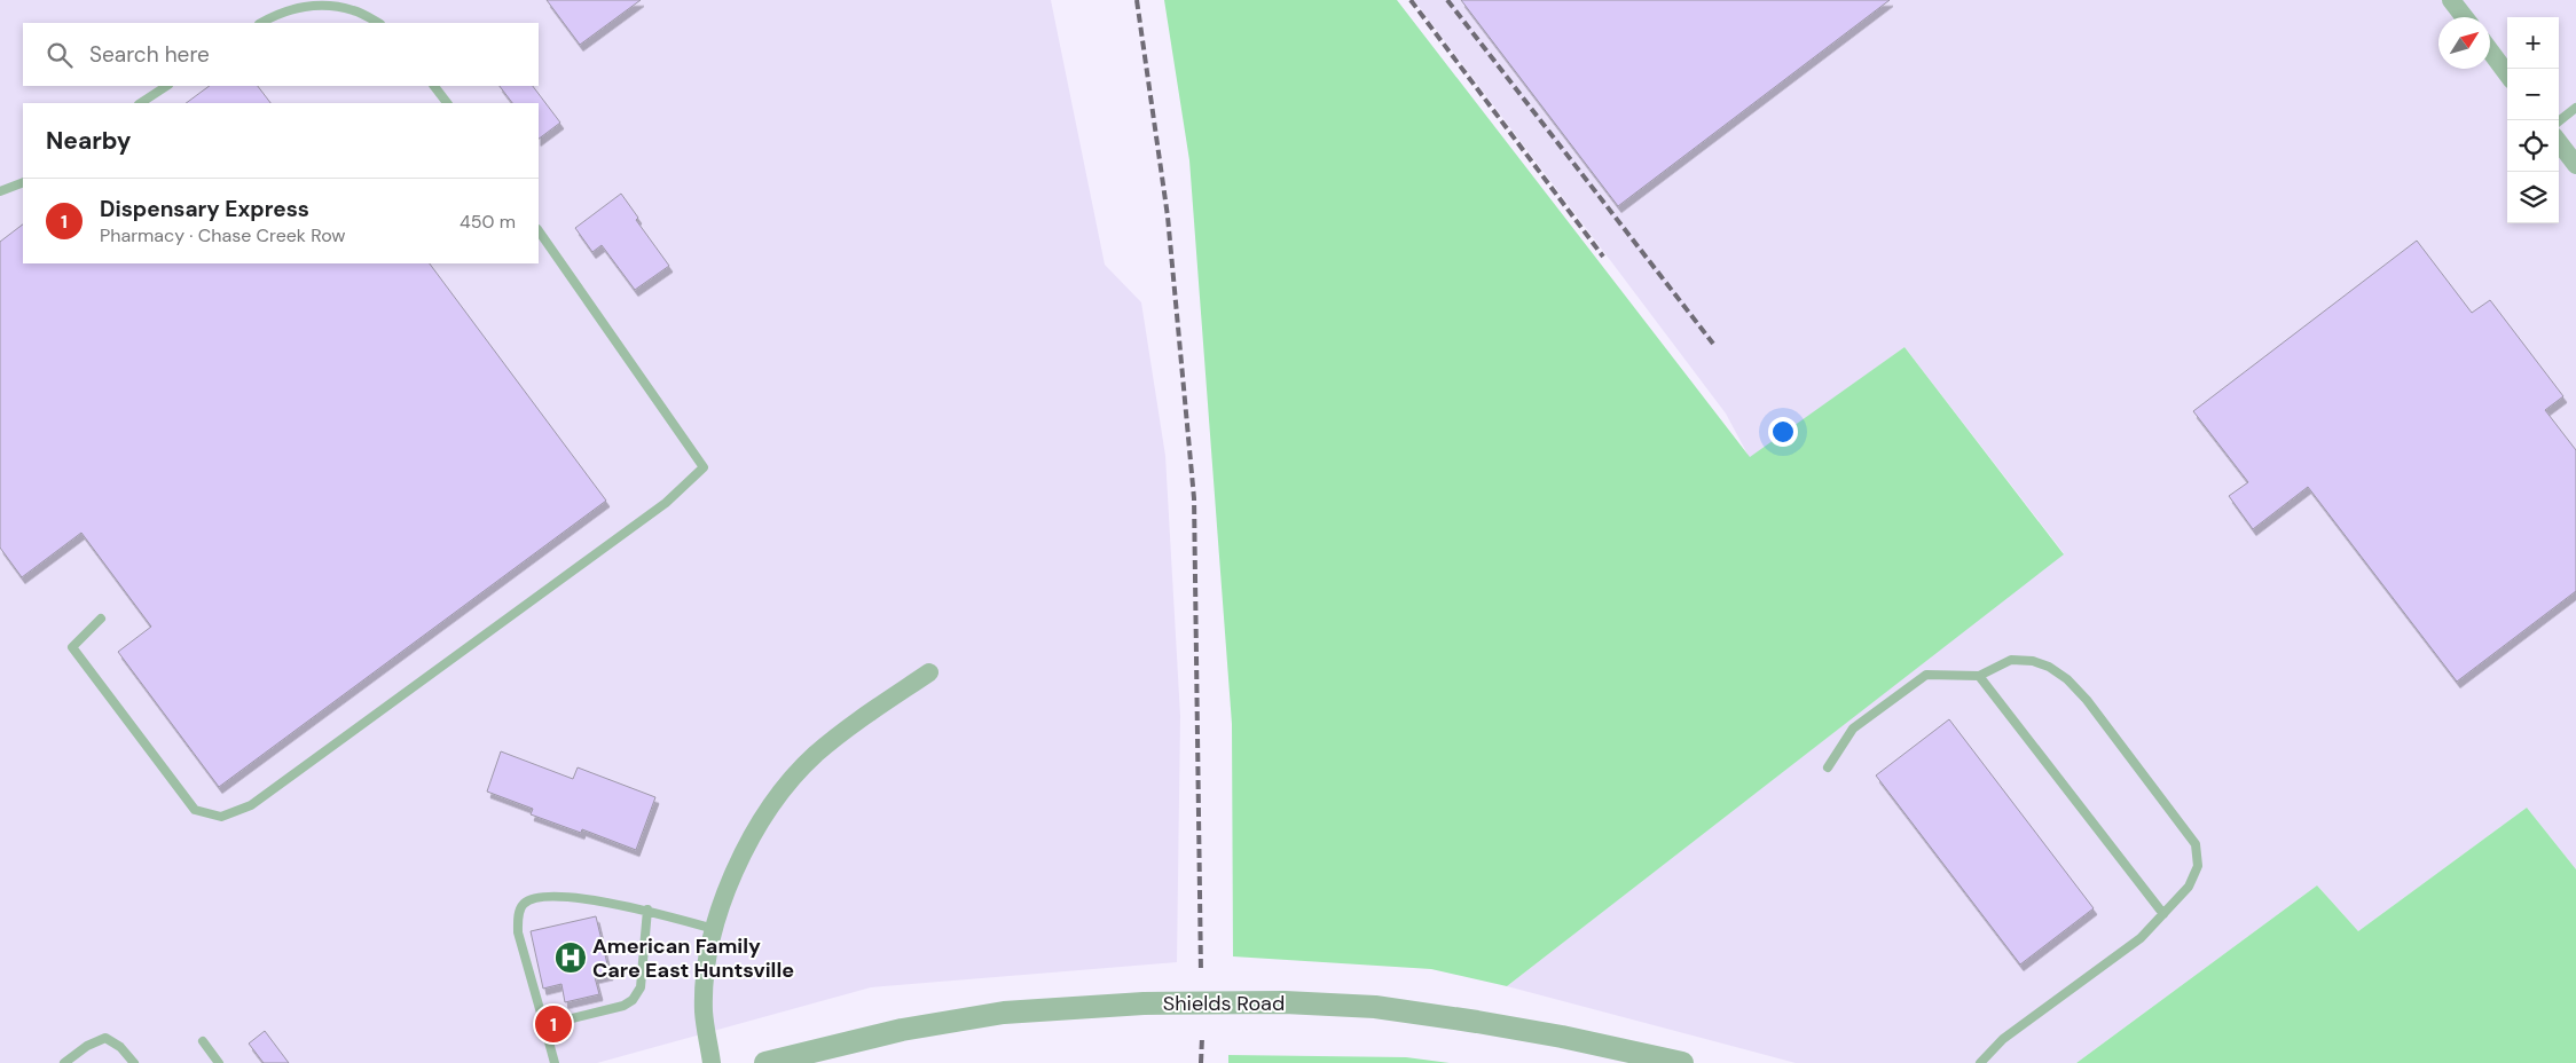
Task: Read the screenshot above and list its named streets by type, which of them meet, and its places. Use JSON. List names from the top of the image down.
{
  "streets": {
    "street": ["Shields Road"]
  },
  "places": {
    "hospital": ["American Family Care East Huntsville"]
  },
  "north": "top right",
  "page": {
    "map_buttons": ["+", "−"],
    "search": "Search here",
    "heading": "Nearby",
    "list": [
      {
        "mark": "1",
        "name": "Dispensary Express",
        "note": "Pharmacy · Chase Creek Row",
        "value": "450 m"
      }
    ],
    "pins": "1"
  }
}
